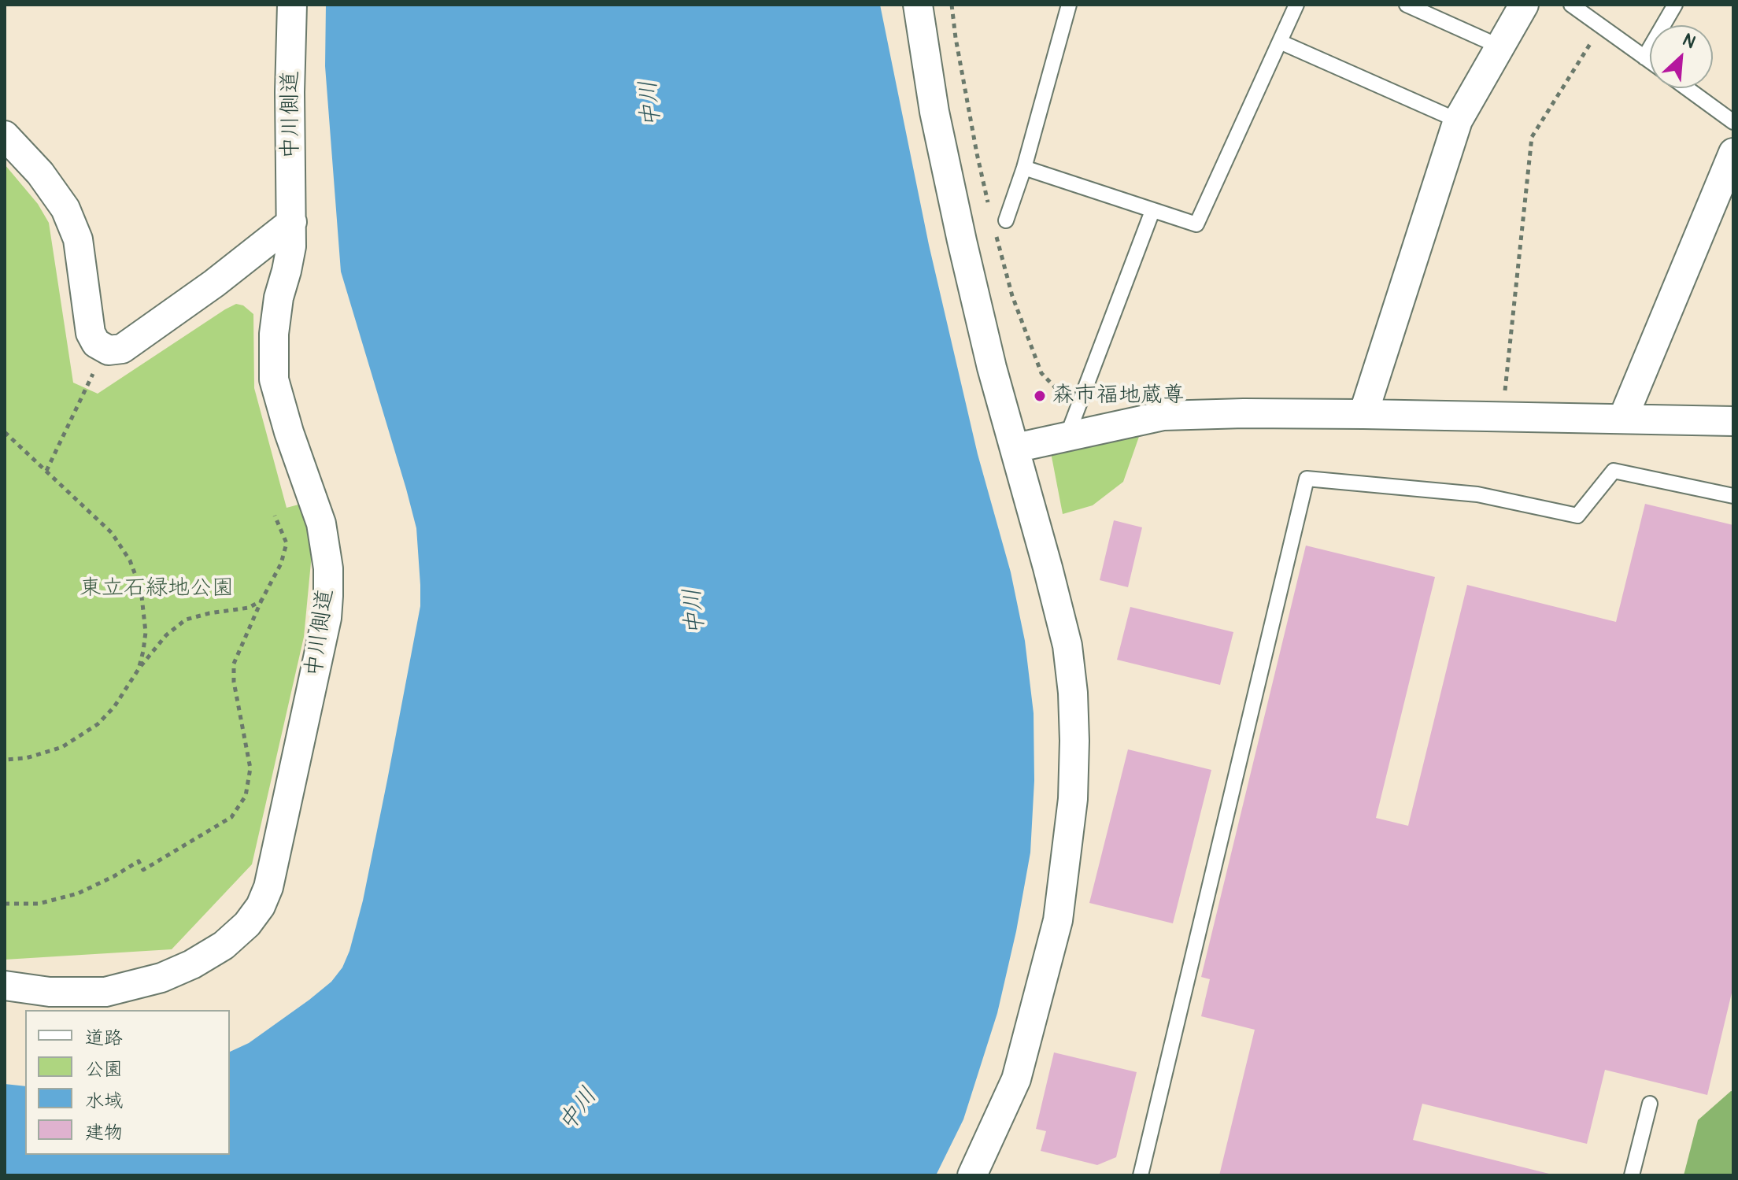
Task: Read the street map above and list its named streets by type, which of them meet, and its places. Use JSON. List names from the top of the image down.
{
  "streets": {
    "street": ["中川側道"]
  },
  "water": ["中川"],
  "parks": ["東立石緑地公園"],
  "places": ["森市福地蔵尊"],
  "legend": [
    "道路",
    "公園",
    "水域",
    "建物"
  ],
  "north": "top right"
}
